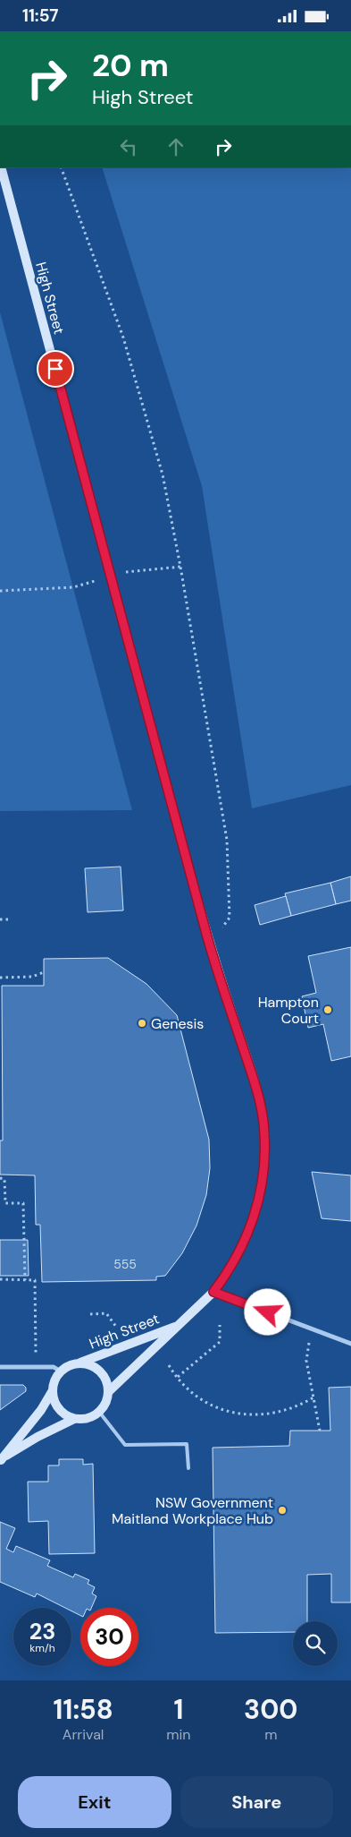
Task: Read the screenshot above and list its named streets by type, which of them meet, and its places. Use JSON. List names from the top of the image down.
{
  "streets": {
    "main road": ["High Street"]
  },
  "places": ["Hampton Court", "Genesis", "NSW Government Maitland Workplace Hub"],
  "house_numbers": ["555"],
  "page": {
    "status": "11:57",
    "turn": ["20 m", "High Street"],
    "speed": "23 km/h",
    "limit": "30",
    "eta": [
      "11:58",
      "Arrival",
      "1",
      "min",
      "300",
      "m"
    ],
    "buttons": ["Exit", "Share"]
  }
}
